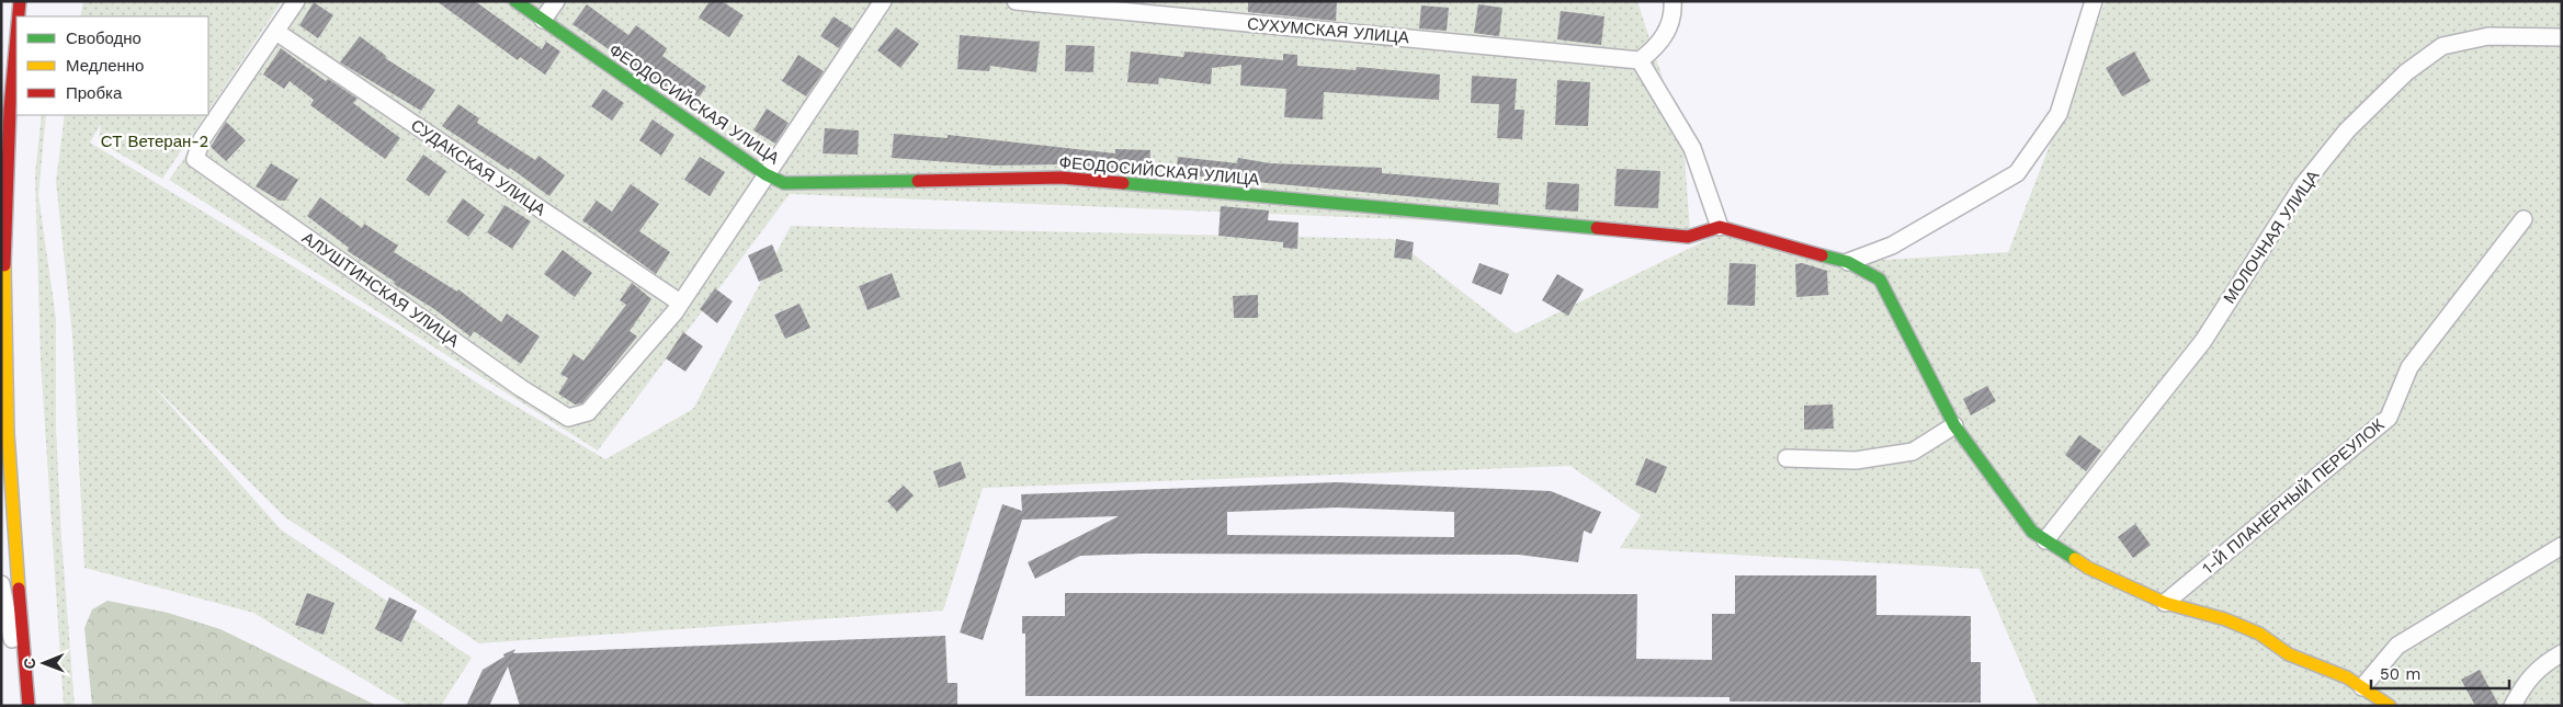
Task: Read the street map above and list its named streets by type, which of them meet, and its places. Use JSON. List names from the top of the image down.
{
  "streets": {
    "street": [
      "СУХУМСКАЯ УЛИЦА",
      "ФЕОДОСИЙСКАЯ УЛИЦА",
      "СУДАКСКАЯ УЛИЦА",
      "МОЛОЧНАЯ УЛИЦА",
      "АЛУШТИНСКАЯ УЛИЦА",
      "1-Й ПЛАНЕРНЫЙ ПЕРЕУЛОК"
    ]
  },
  "crossings": [
    ["СУДАКСКАЯ УЛИЦА", "АЛУШТИНСКАЯ УЛИЦА"]
  ],
  "parks": ["СТ Ветеран-2"],
  "legend": ["Свободно", "Медленно", "Пробка"],
  "scale_bar": "50 m",
  "north": "left"
}
